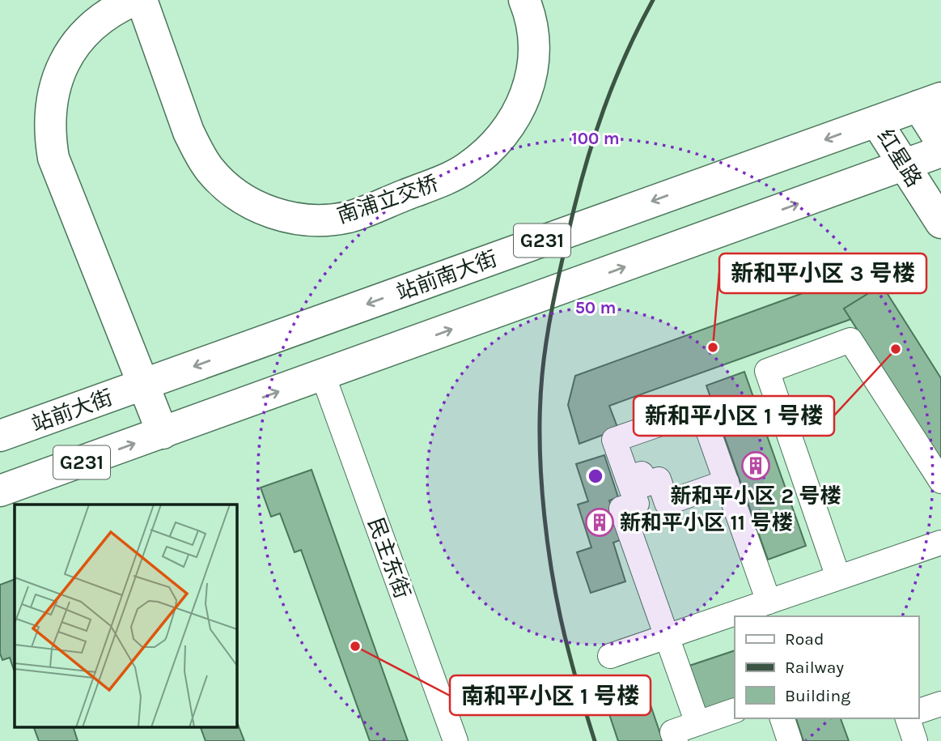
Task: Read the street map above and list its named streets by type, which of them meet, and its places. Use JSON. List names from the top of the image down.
{
  "streets": {
    "main road": [
      "红星路",
      "南浦立交桥",
      "G231",
      "站前南大街",
      "站前大街"
    ],
    "street": ["民主东街"]
  },
  "crossings": [
    ["红星路", "G231"],
    ["红星路", "站前南大街"],
    ["G231", "民主东街"],
    ["站前南大街", "站前大街"]
  ],
  "places": {
    "other": ["新和平小区 3 号楼", "新和平小区 1 号楼", "南和平小区 1 号楼"],
    "building": ["新和平小区 2 号楼", "新和平小区 11 号楼"]
  },
  "legend": ["Road", "Railway", "Building"],
  "rings": ["100 m", "50 m"]
}
